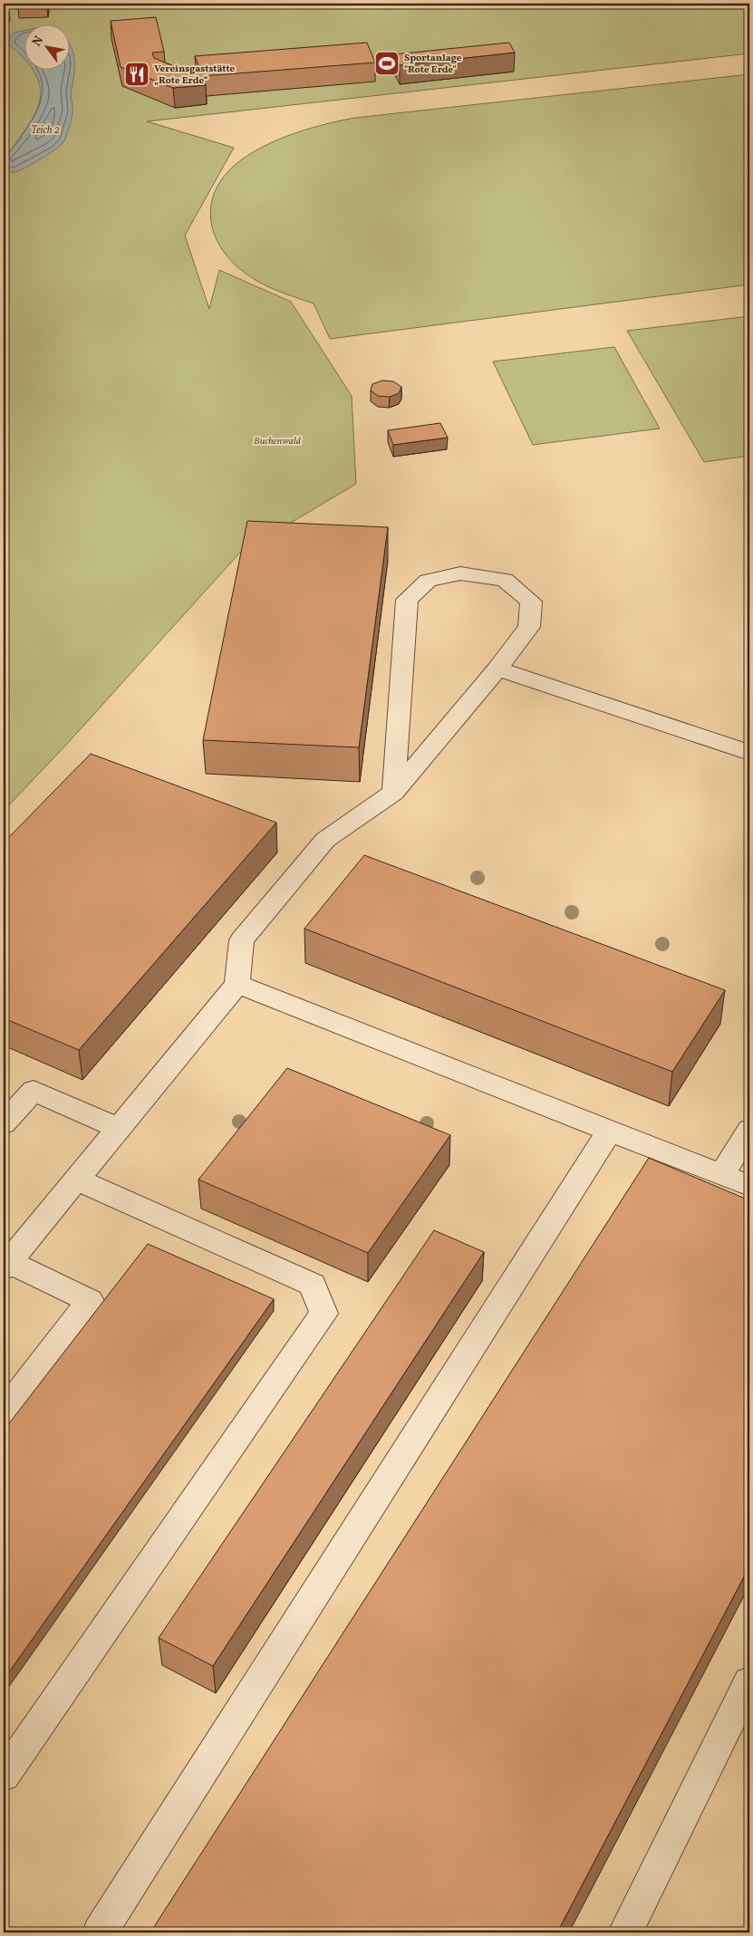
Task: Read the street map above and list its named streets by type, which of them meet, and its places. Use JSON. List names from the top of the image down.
{
  "water": ["Teich 2"],
  "parks": ["Buchenwald"],
  "places": {
    "sports": ["Sportanlage \"Rote Erde\""],
    "restaurant": ["Vereinsgaststätte „Rote Erde“"]
  },
  "north": "top left"
}
